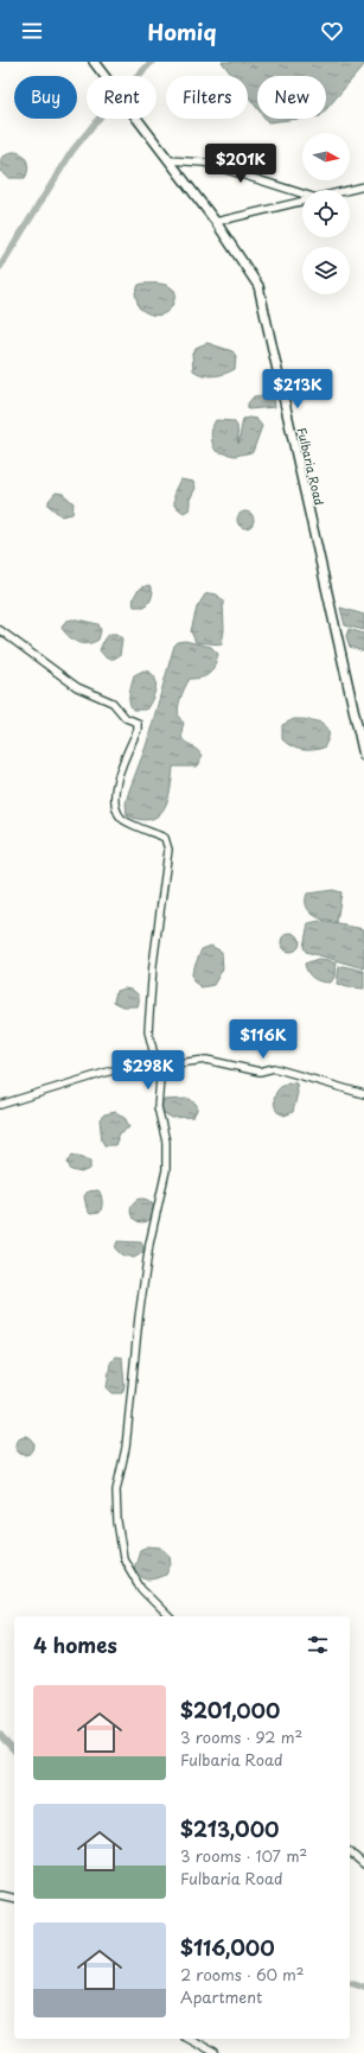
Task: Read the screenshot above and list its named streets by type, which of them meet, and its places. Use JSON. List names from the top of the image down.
{
  "streets": {
    "main road": ["Fulbaria Road"]
  },
  "north": "right",
  "page": {
    "header": "Homiq",
    "chip": [
      "Buy",
      "Rent",
      "Filters",
      "New"
    ],
    "price": [
      "$201K",
      "$213K",
      "$116K",
      "$298K"
    ],
    "heading": "4 homes",
    "list": [
      {
        "name": "$201,000",
        "note": "3 rooms · 92 m² · Fulbaria Road"
      },
      {
        "name": "$213,000",
        "note": "3 rooms · 107 m² · Fulbaria Road"
      },
      {
        "name": "$116,000",
        "note": "2 rooms · 60 m² · Apartment"
      }
    ]
  }
}
